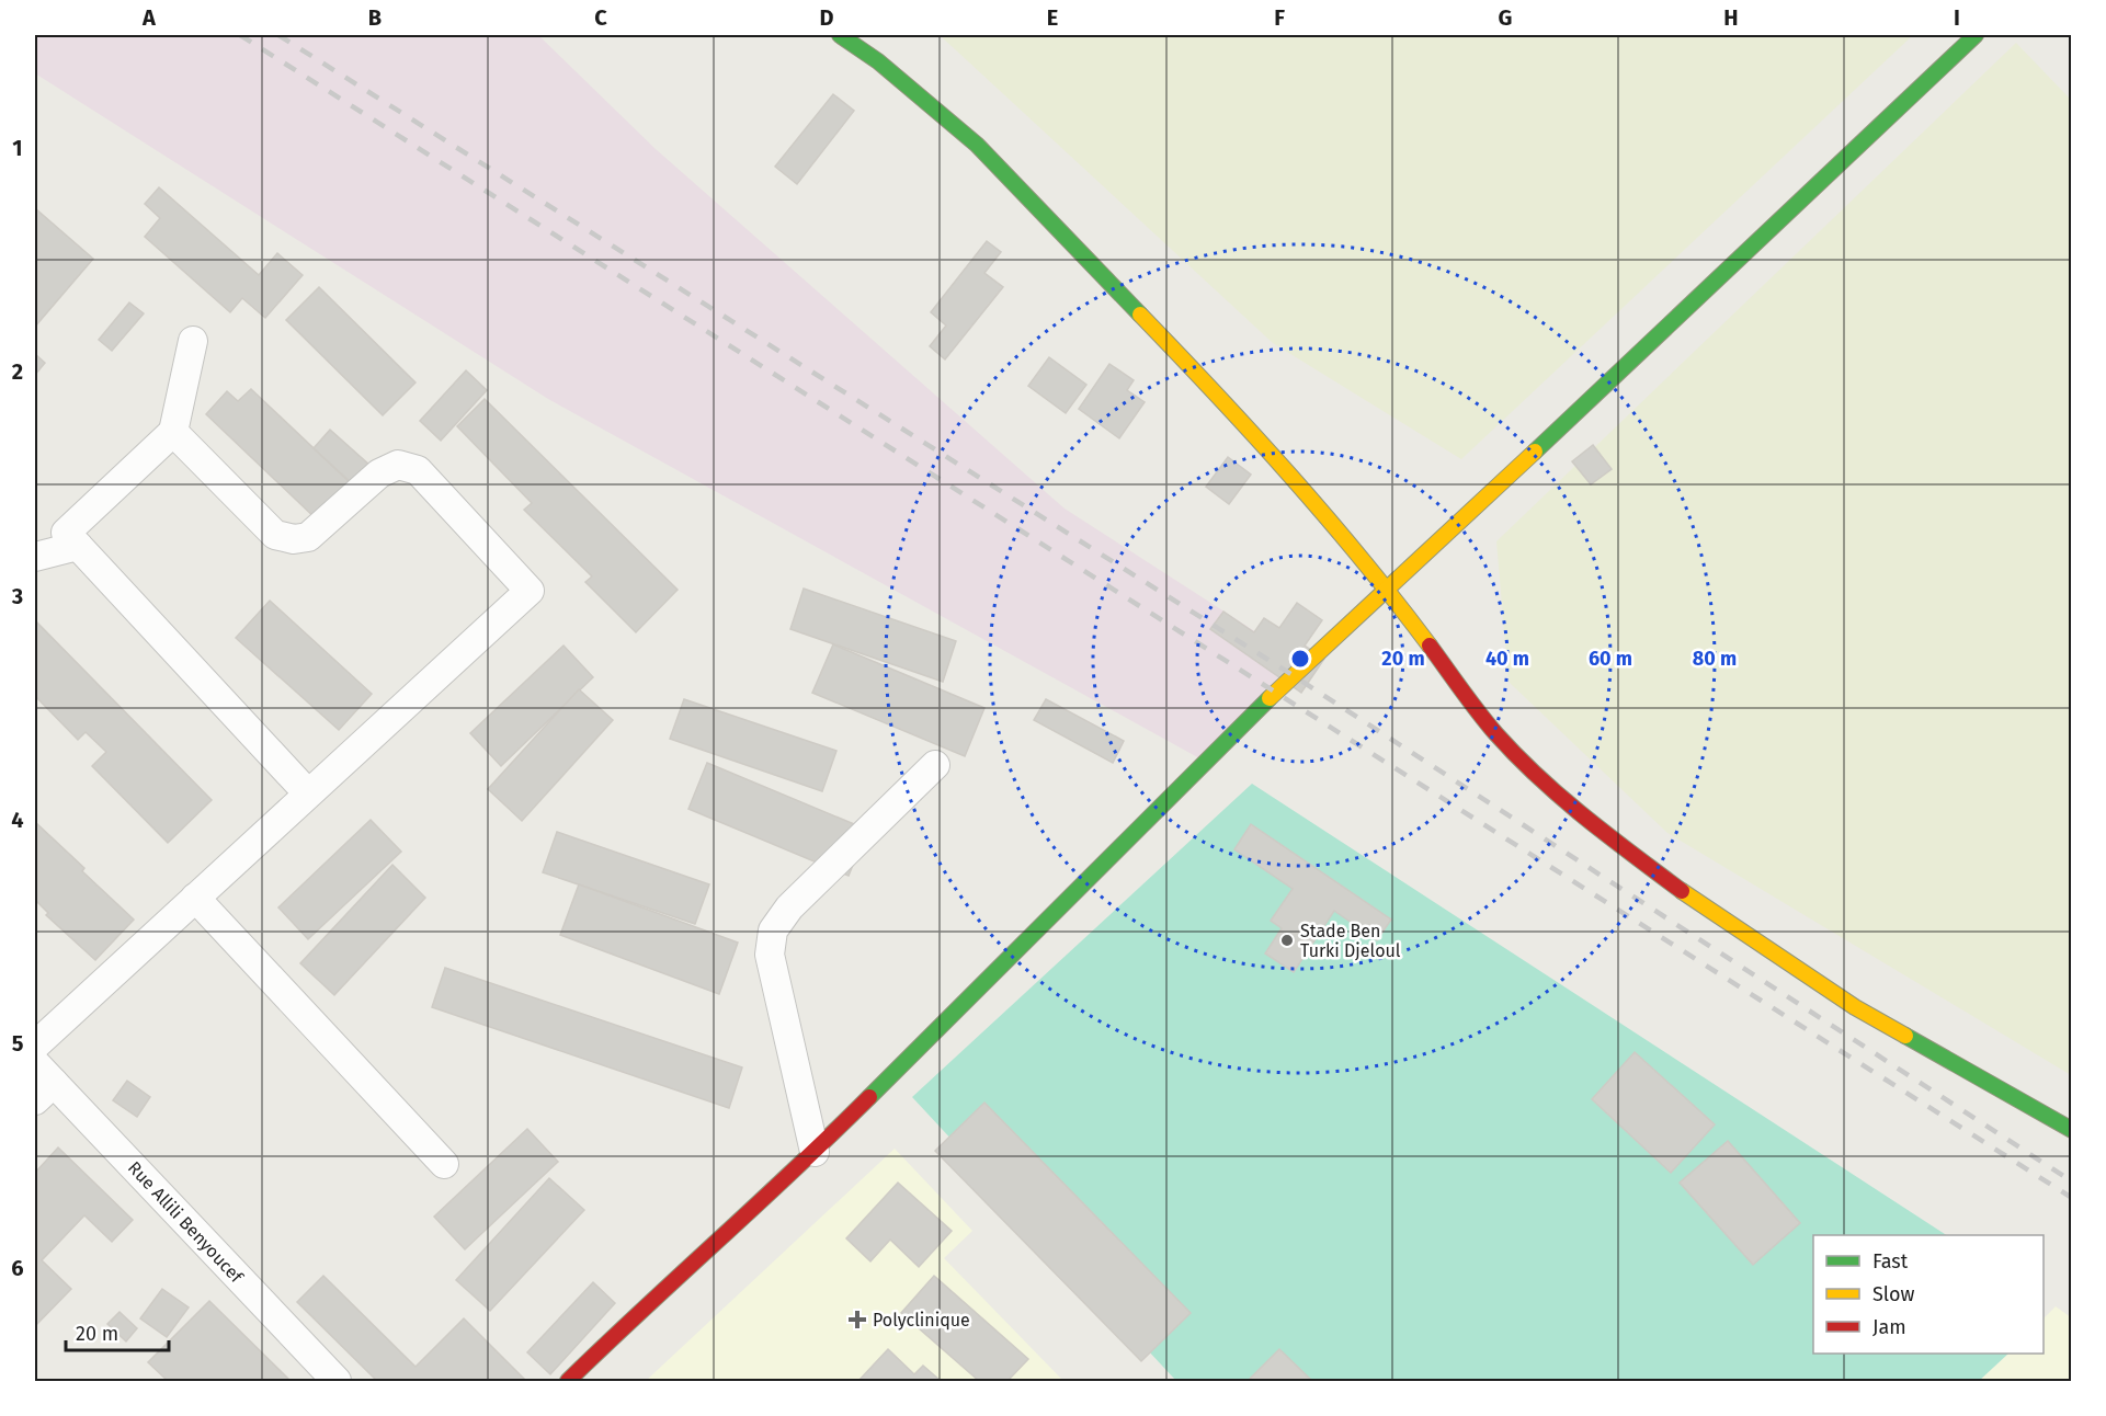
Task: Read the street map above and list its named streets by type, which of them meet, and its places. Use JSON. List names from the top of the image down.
{
  "streets": {
    "street": ["Rue Allili Benyoucef"]
  },
  "places": {
    "other": ["Stade Ben Turki Djeloul"],
    "health": ["Polyclinique"]
  },
  "legend": ["Fast", "Slow", "Jam"],
  "scale_bar": "20 m",
  "grid": {
    "columns": [
      "A",
      "B",
      "C",
      "D",
      "E",
      "F",
      "G",
      "H",
      "I"
    ],
    "rows": [
      "1",
      "2",
      "3",
      "4",
      "5",
      "6"
    ]
  },
  "rings": [
    "20 m",
    "40 m",
    "60 m",
    "80 m"
  ]
}
